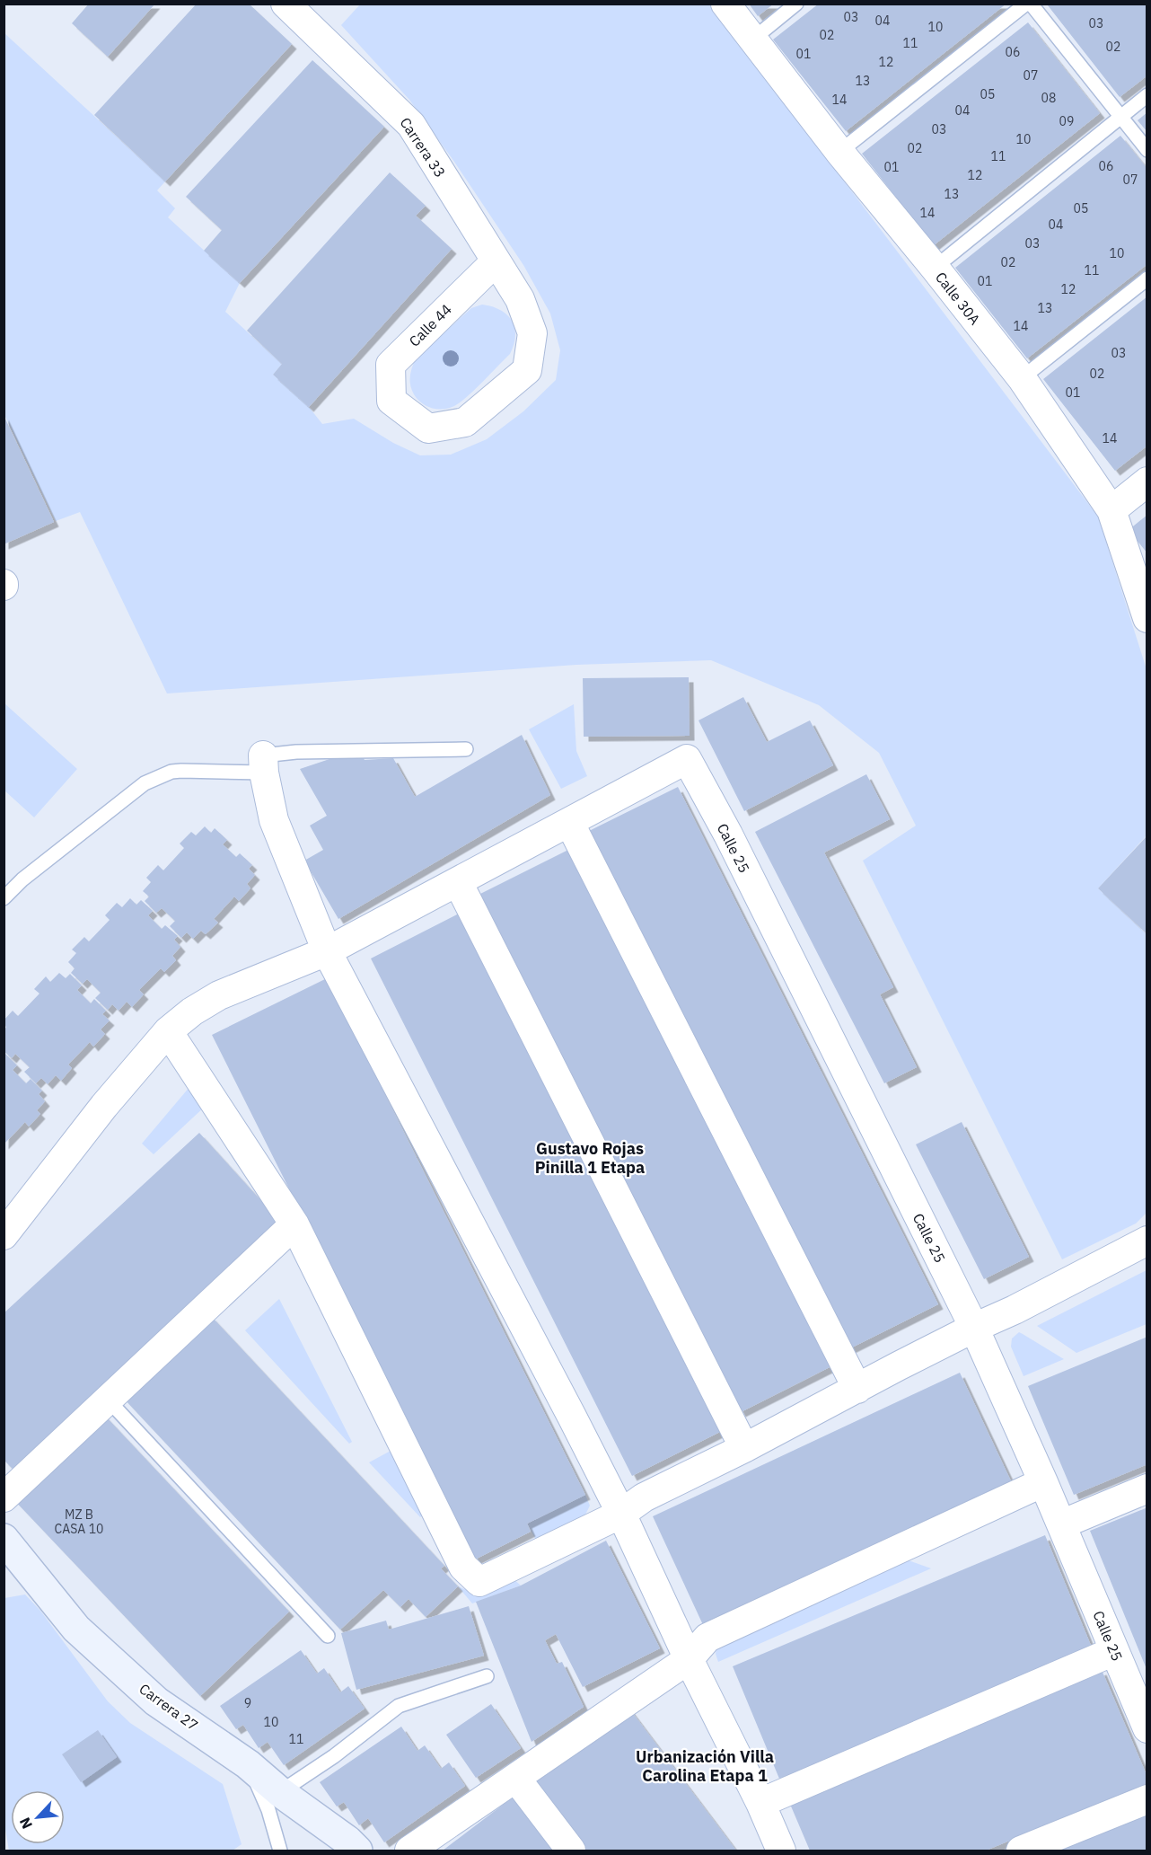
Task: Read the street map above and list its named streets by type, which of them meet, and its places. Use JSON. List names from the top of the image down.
{
  "streets": {
    "street": [
      "Carrera 33",
      "Calle 30A",
      "Calle 44",
      "Calle 25",
      "Carrera 27"
    ]
  },
  "crossings": [
    ["Carrera 33", "Calle 44"]
  ],
  "districts": ["Gustavo Rojas Pinilla 1 Etapa", "Urbanización Villa Carolina Etapa 1"],
  "house_numbers": [
    "03",
    "04",
    "03",
    "10",
    "02",
    "11",
    "02",
    "06",
    "01",
    "12",
    "07",
    "13",
    "05",
    "08",
    "14",
    "04",
    "09",
    "03",
    "10",
    "02",
    "11",
    "06",
    "01",
    "12",
    "07",
    "13",
    "05",
    "14",
    "04",
    "03",
    "10",
    "02",
    "11",
    "01",
    "12",
    "13",
    "14",
    "03",
    "02",
    "01",
    "14",
    "MZ B CASA 10",
    "9",
    "10",
    "11"
  ],
  "north": "bottom left"
}
